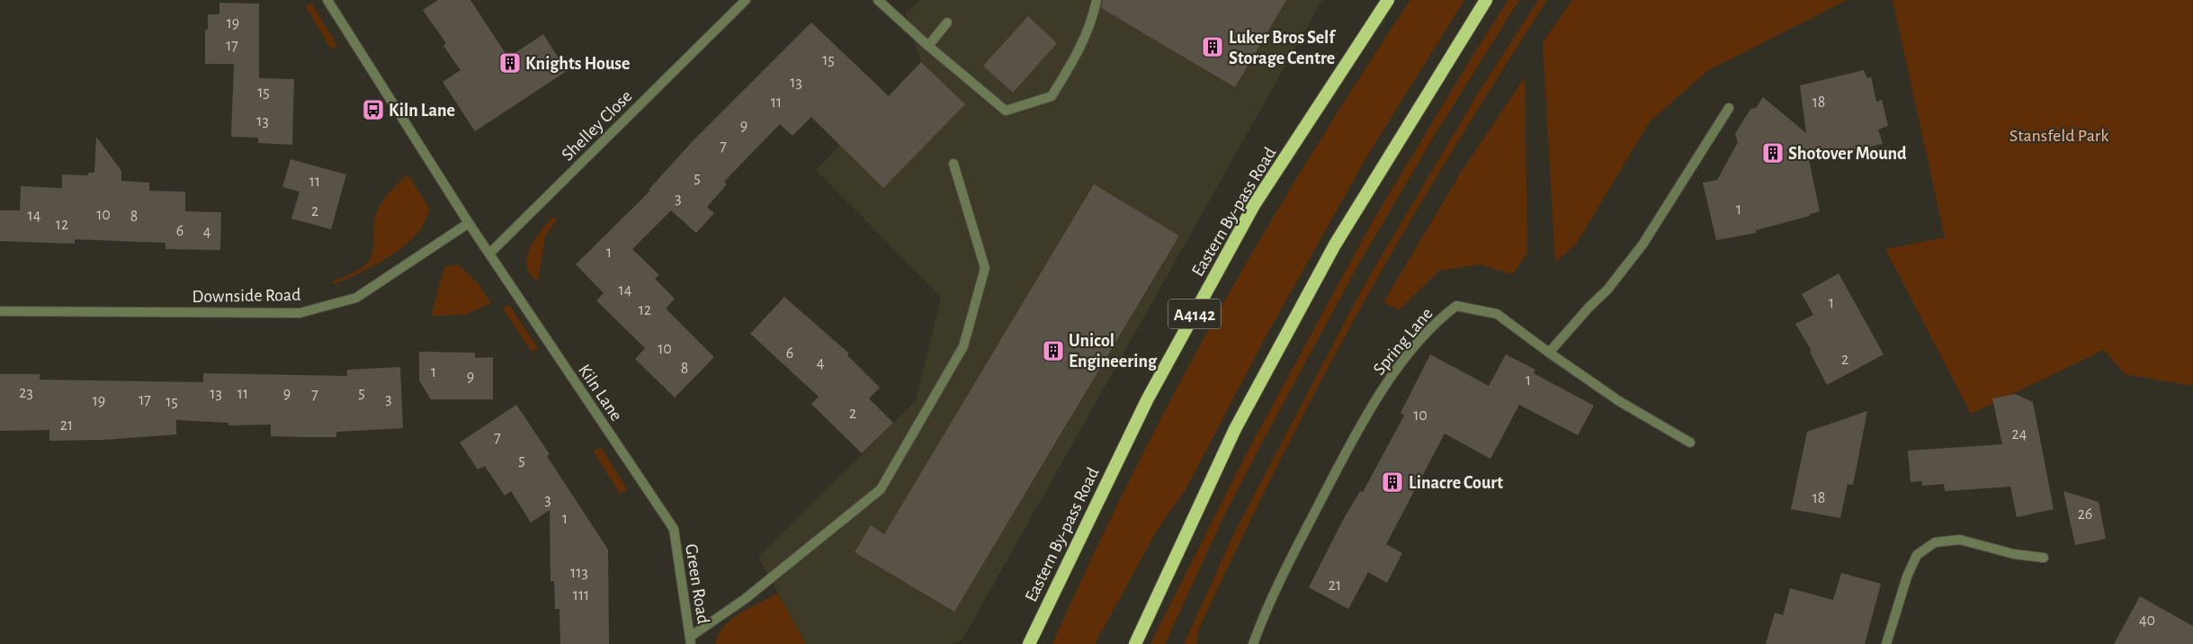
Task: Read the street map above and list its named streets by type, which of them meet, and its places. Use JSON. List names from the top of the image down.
{
  "streets": {
    "highway": ["Eastern By-pass Road", "A4142"],
    "street": [
      "Shelley Close",
      "Downside Road",
      "Spring Lane",
      "Kiln Lane",
      "Green Road"
    ]
  },
  "crossings": [
    ["Shelley Close", "Kiln Lane"],
    ["Downside Road", "Kiln Lane"],
    ["Kiln Lane", "Green Road"]
  ],
  "parks": ["Stansfeld Park"],
  "places": {
    "building": [
      "Luker Bros Self Storage Centre",
      "Knights House",
      "Shotover Mound",
      "Unicol Engineering",
      "Linacre Court"
    ],
    "bus stop": ["Kiln Lane"]
  },
  "house_numbers": [
    "19",
    "17",
    "15",
    "13",
    "15",
    "11",
    "18",
    "13",
    "9",
    "7",
    "5",
    "11",
    "3",
    "1",
    "2",
    "10",
    "14",
    "8",
    "12",
    "6",
    "4",
    "1",
    "14",
    "1",
    "12",
    "10",
    "6",
    "2",
    "4",
    "8",
    "1",
    "9",
    "1",
    "23",
    "5",
    "13",
    "11",
    "9",
    "7",
    "3",
    "17",
    "19",
    "15",
    "2",
    "10",
    "21",
    "24",
    "7",
    "5",
    "18",
    "3",
    "26",
    "1",
    "113",
    "21",
    "111",
    "40"
  ]
}
